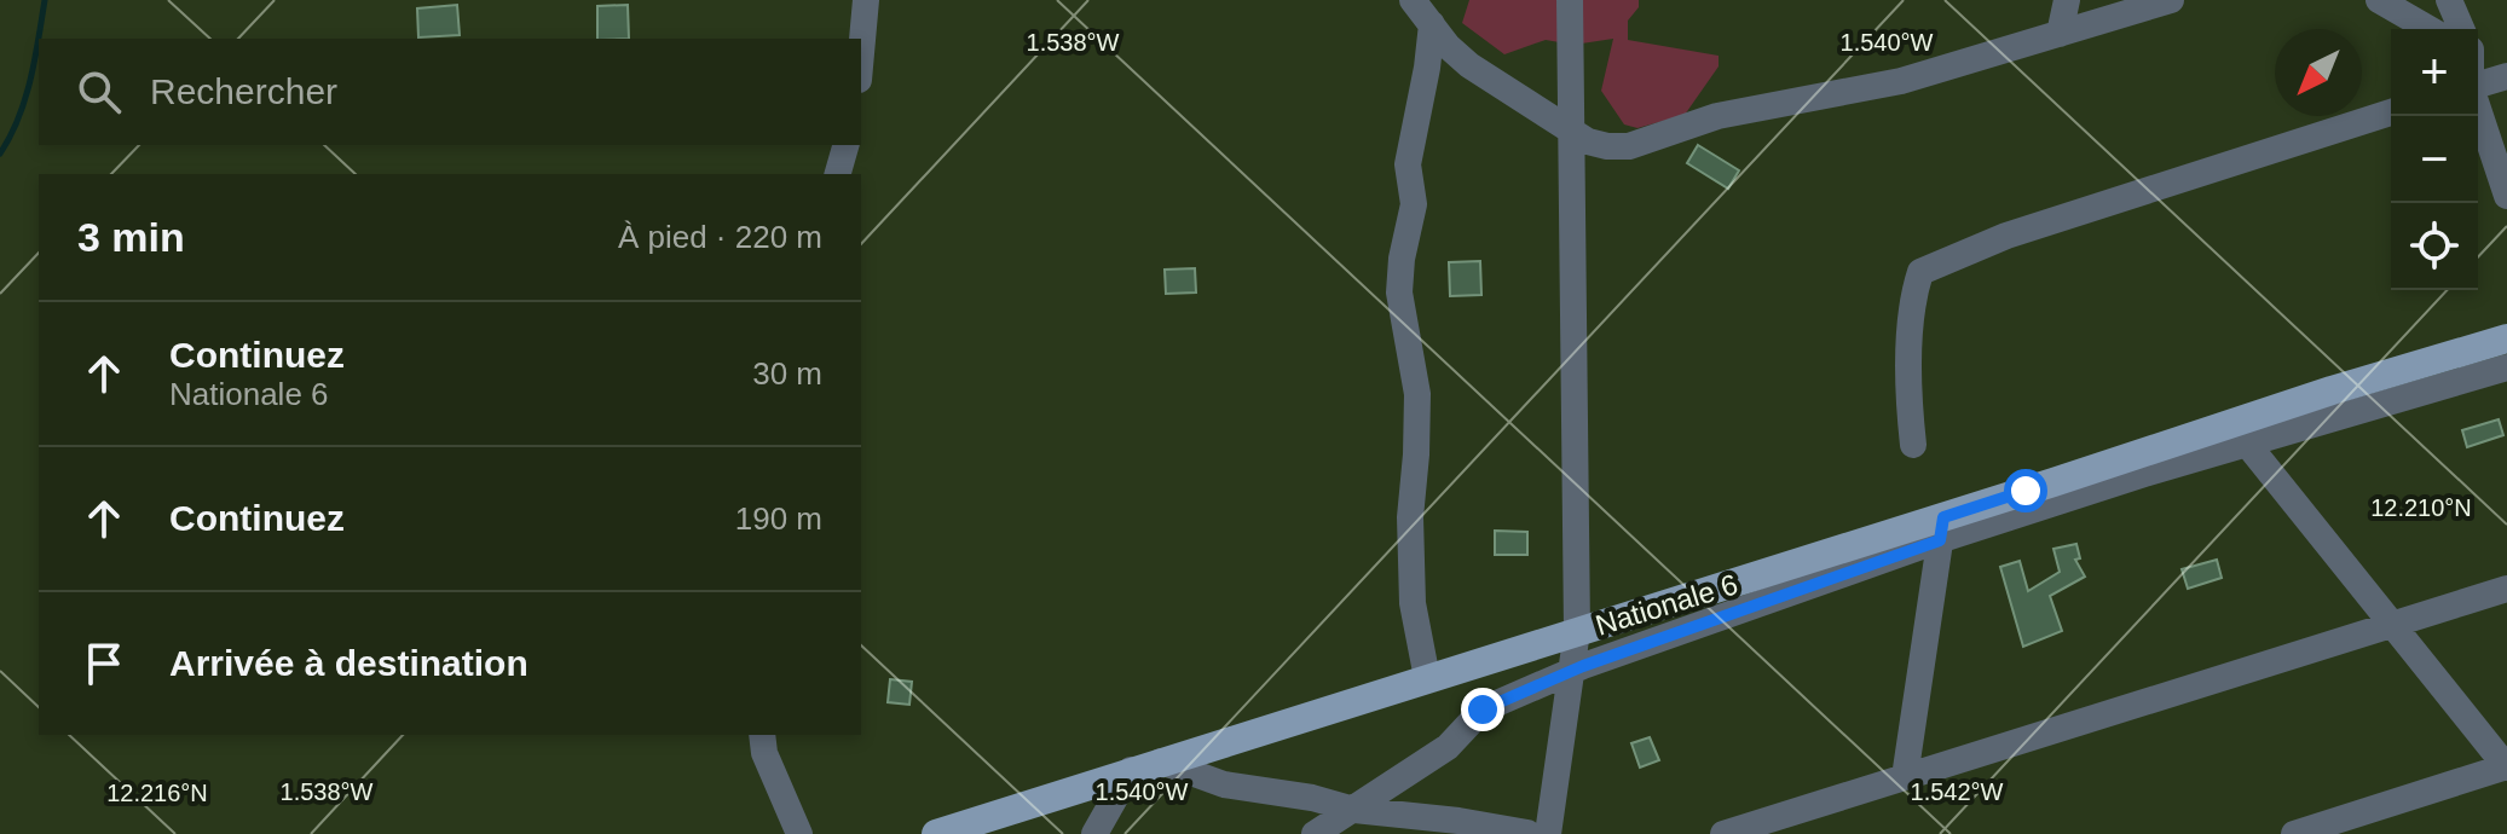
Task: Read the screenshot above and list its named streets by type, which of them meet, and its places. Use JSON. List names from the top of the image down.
{
  "streets": {
    "main road": ["Nationale 6"]
  },
  "north": "bottom left",
  "page": {
    "map_buttons": ["+", "−"],
    "search": "Rechercher",
    "heading": ["3 min", "À pied · 220 m"],
    "list": [
      ["Continuez", "Nationale 6", "30 m"],
      ["Continuez", "190 m"],
      "Arrivée à destination"
    ]
  },
  "coordinates": [
    "1.538°W",
    "1.540°W",
    "12.210°N",
    "1.542°W",
    "12.216°N"
  ]
}
